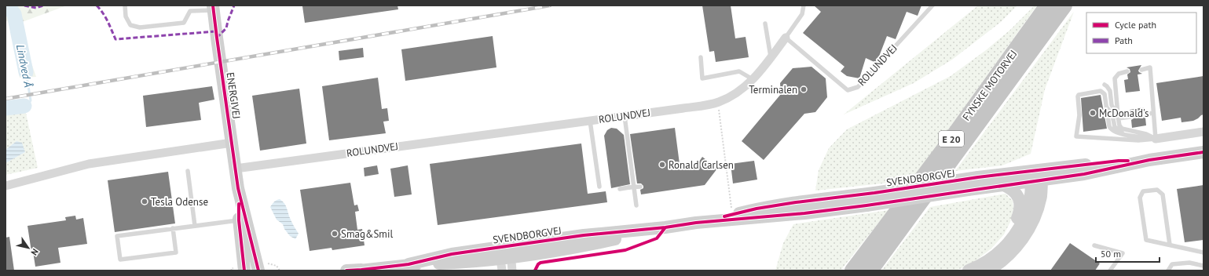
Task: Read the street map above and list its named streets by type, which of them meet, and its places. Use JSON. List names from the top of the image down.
{
  "streets": {
    "highway": ["FYNSKE MOTORVEJ", "E 20"],
    "main road": ["ENERGIVEJ", "SVENDBORGVEJ"],
    "street": ["ROLUNDVEJ"]
  },
  "crossings": [
    ["ROLUNDVEJ", "ENERGIVEJ"]
  ],
  "water": ["Lindved Å"],
  "places": [
    "Terminalen",
    "McDonald's",
    "Ronald Carlsen",
    "Tesla Odense",
    "Smag&Smil"
  ],
  "legend": ["Cycle path", "Path"],
  "scale_bar": "50 m",
  "north": "bottom right"
}
